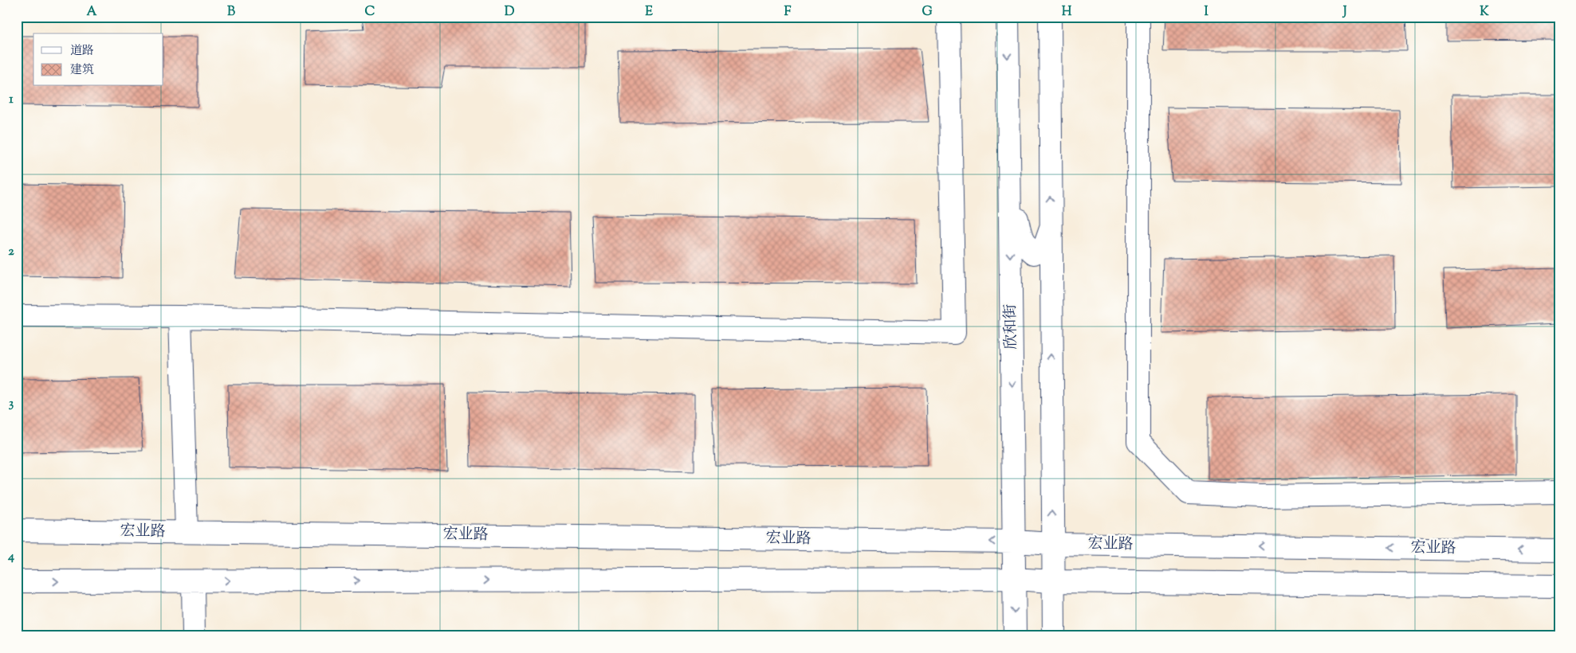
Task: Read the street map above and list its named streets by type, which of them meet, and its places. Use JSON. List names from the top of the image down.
{
  "streets": {
    "street": ["欣和街", "宏业路"]
  },
  "crossings": [
    ["欣和街", "宏业路"]
  ],
  "legend": ["道路", "建筑"],
  "grid": {
    "columns": [
      "A",
      "B",
      "C",
      "D",
      "E",
      "F",
      "G",
      "H",
      "I",
      "J",
      "K"
    ],
    "rows": [
      "1",
      "2",
      "3",
      "4"
    ]
  }
}
